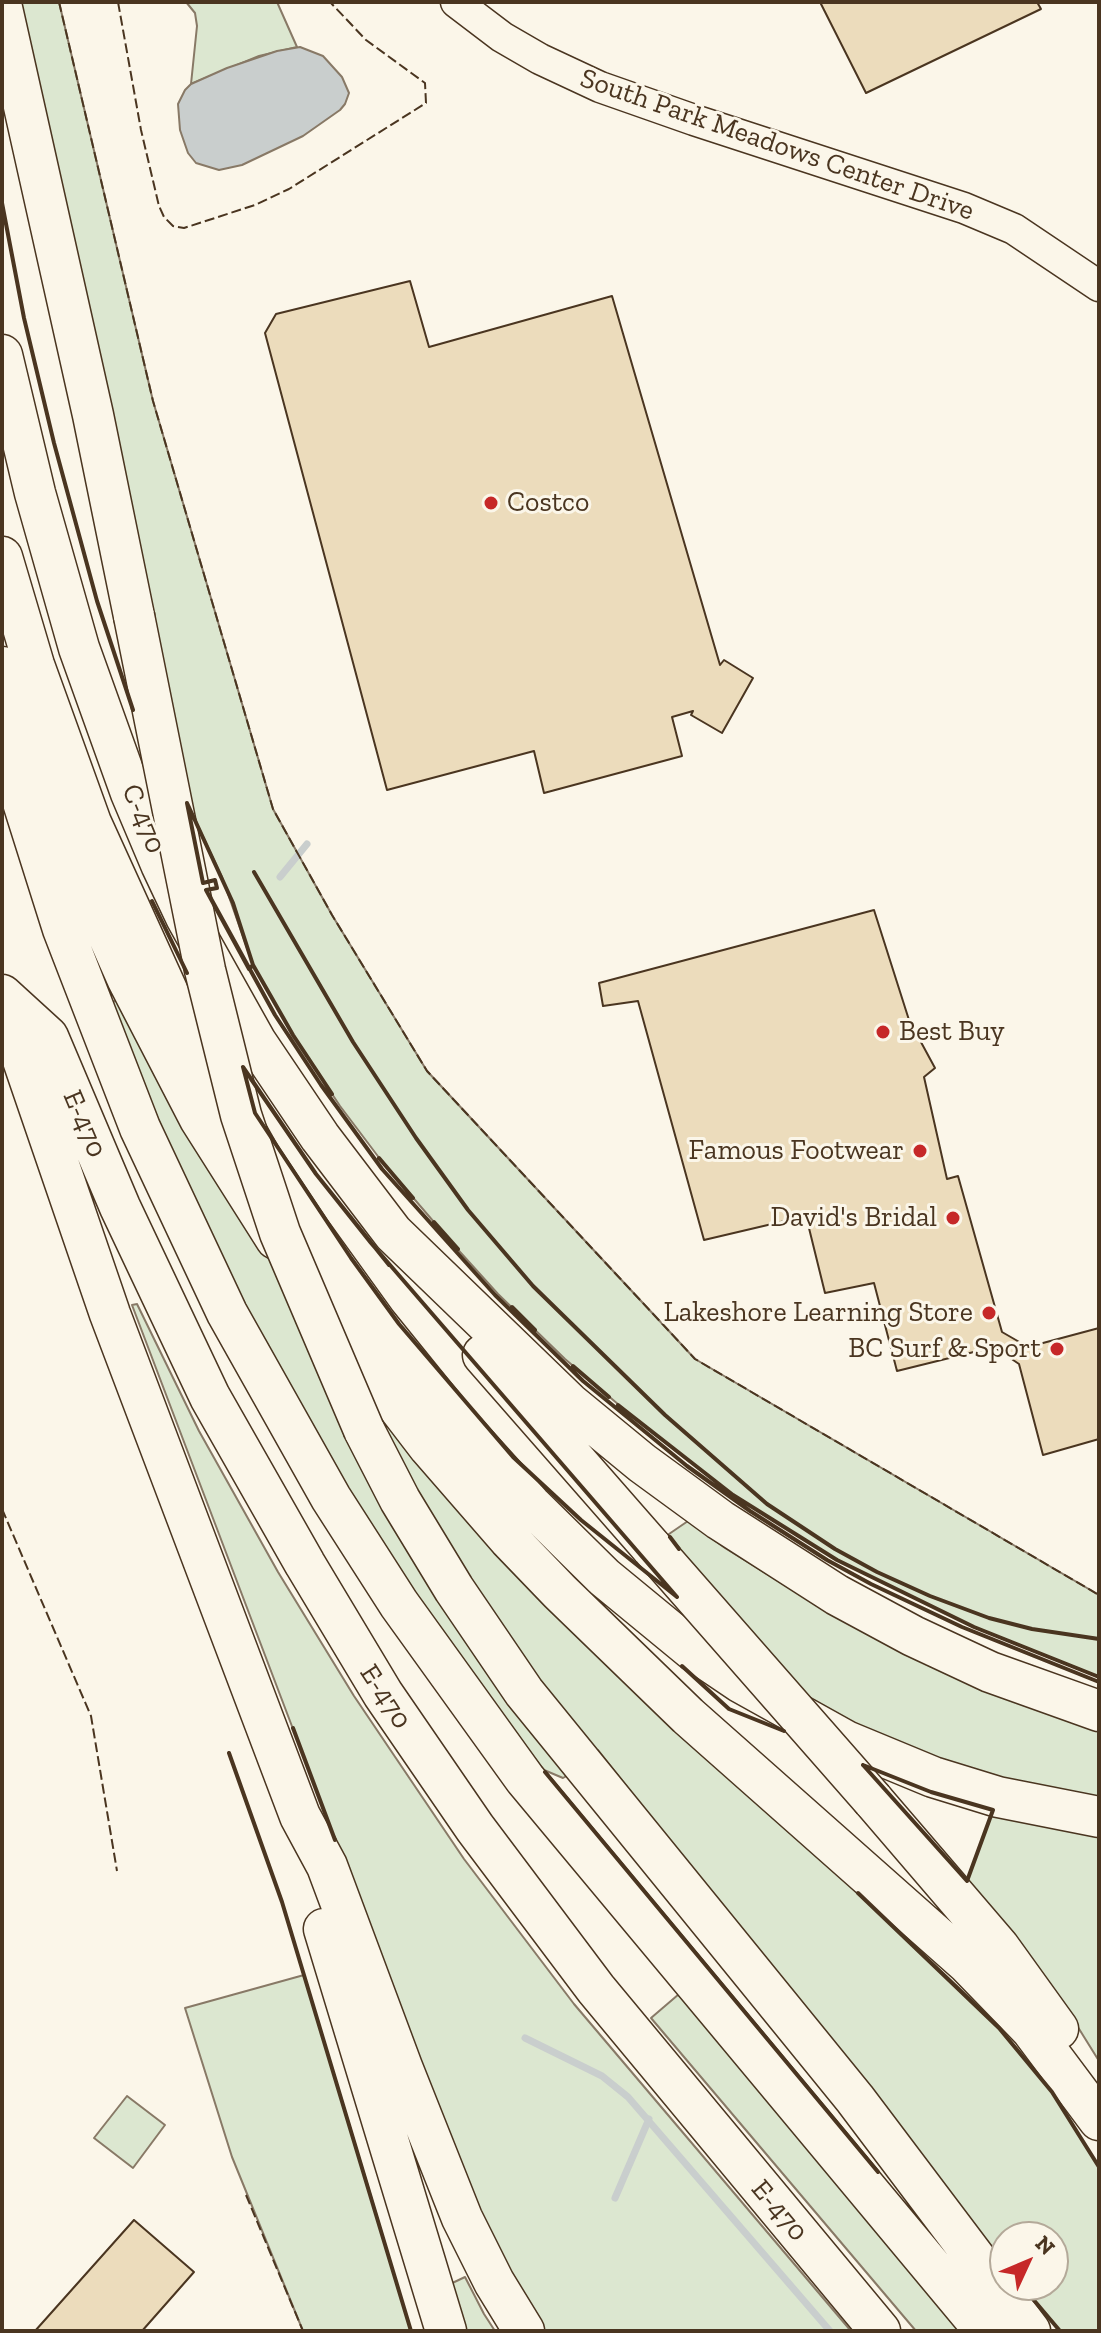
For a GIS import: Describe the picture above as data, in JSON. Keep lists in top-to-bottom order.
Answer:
{
  "streets": {
    "highway": ["C-470", "E-470"],
    "main road": ["South Park Meadows Center Drive"]
  },
  "places": [
    "Costco",
    "Best Buy",
    "Famous Footwear",
    "David's Bridal",
    "Lakeshore Learning Store",
    "BC Surf & Sport"
  ],
  "north": "top right"
}
